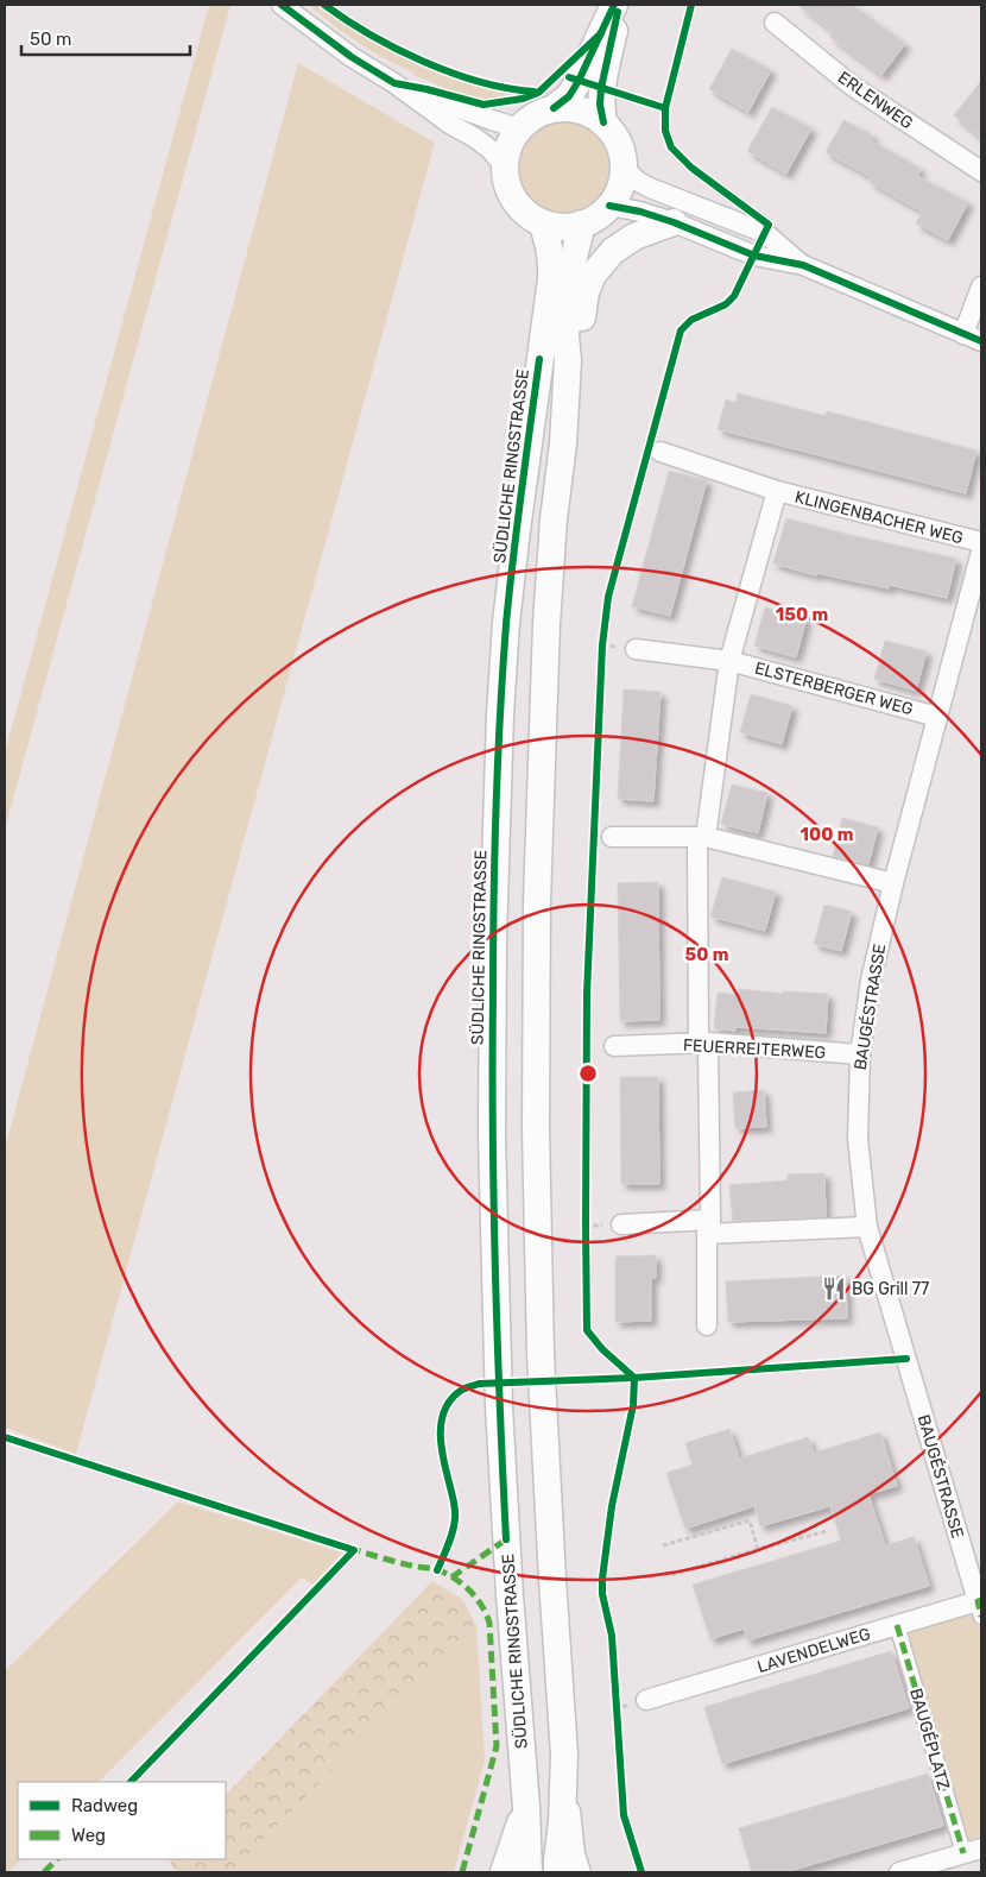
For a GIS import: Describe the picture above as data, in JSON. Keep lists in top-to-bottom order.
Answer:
{
  "streets": {
    "main road": ["SÜDLICHE RINGSTRASSE"],
    "street": [
      "ERLENWEG",
      "KLINGENBACHER WEG",
      "ELSTERBERGER WEG",
      "BAUGÉSTRASSE",
      "FEUERREITERWEG",
      "LAVENDELWEG",
      "BAUGÉPLATZ"
    ]
  },
  "crossings": [
    ["KLINGENBACHER WEG", "ELSTERBERGER WEG"],
    ["ELSTERBERGER WEG", "BAUGÉSTRASSE"],
    ["ELSTERBERGER WEG", "FEUERREITERWEG"],
    ["BAUGÉSTRASSE", "FEUERREITERWEG"],
    ["BAUGÉSTRASSE", "LAVENDELWEG"],
    ["LAVENDELWEG", "BAUGÉPLATZ"]
  ],
  "places": {
    "restaurant": ["BG Grill 77"]
  },
  "legend": ["Radweg", "Weg"],
  "scale_bar": "50 m",
  "rings": ["150 m", "100 m", "50 m"]
}
